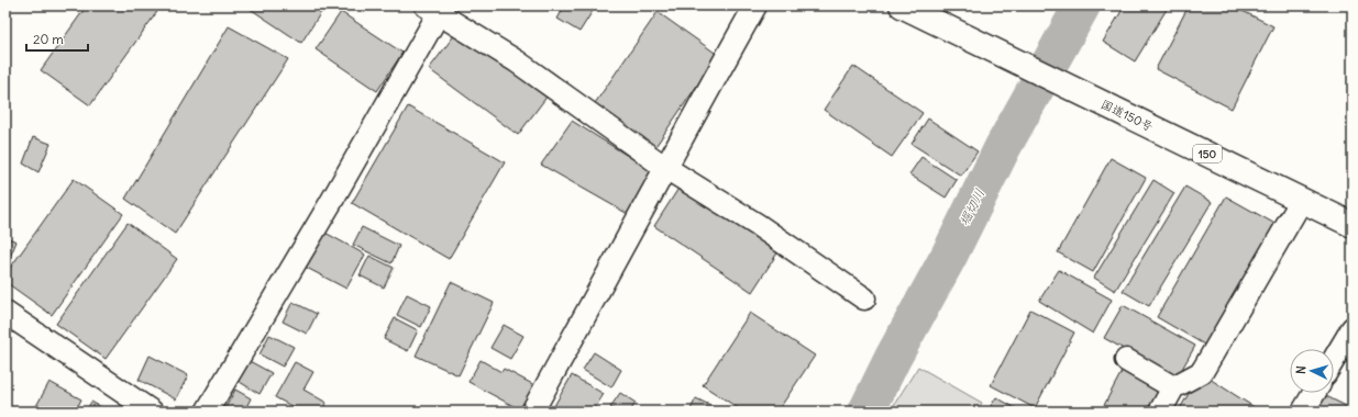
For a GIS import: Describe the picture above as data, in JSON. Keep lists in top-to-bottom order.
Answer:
{
  "streets": {
    "highway": ["国道150号", "150"]
  },
  "water": ["堀切川"],
  "scale_bar": "20 m",
  "north": "left"
}
